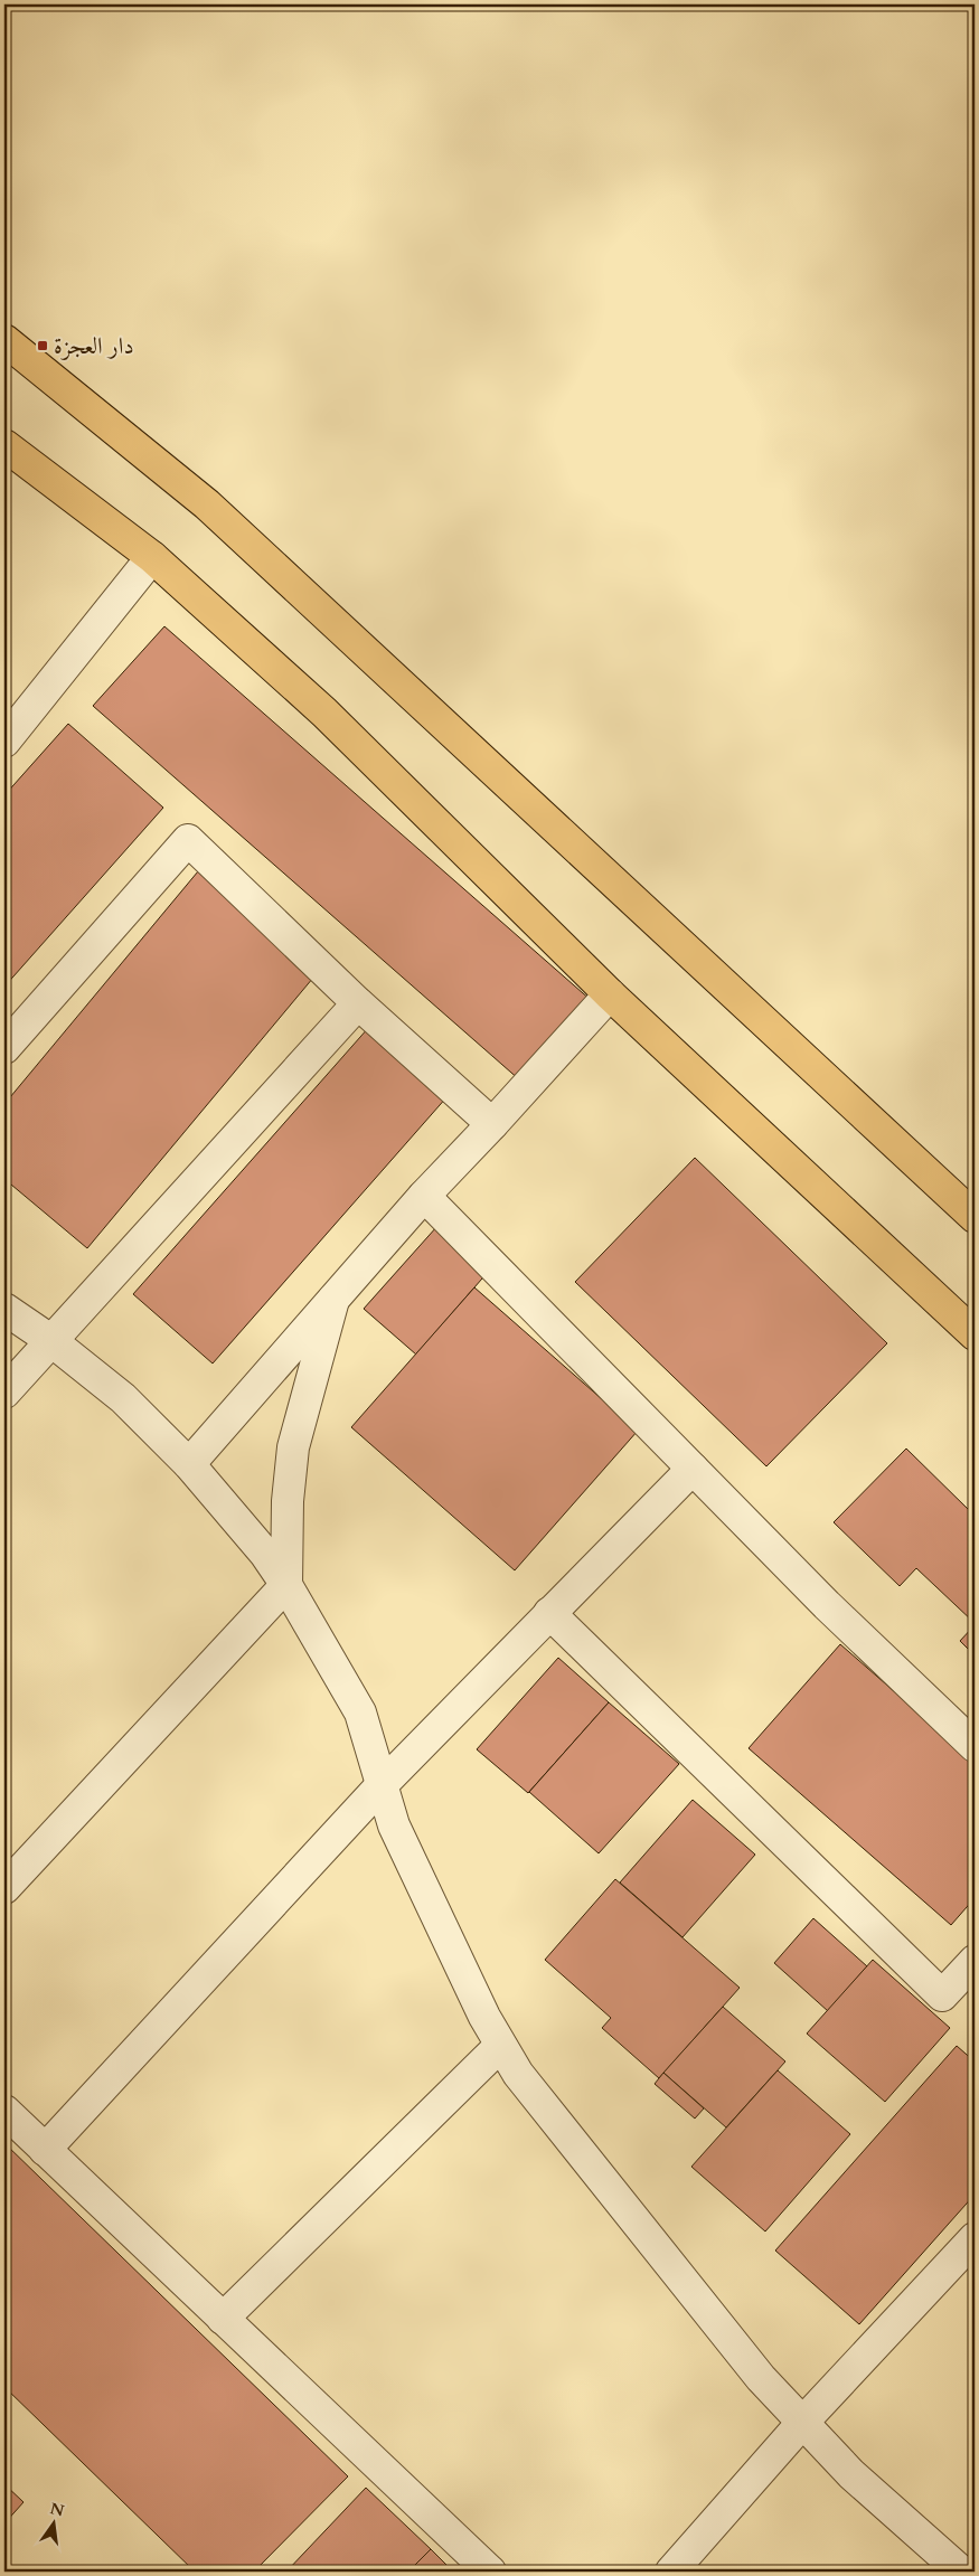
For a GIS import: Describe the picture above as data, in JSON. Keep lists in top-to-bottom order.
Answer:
{
  "places": {
    "transit": ["دار العجزة"]
  },
  "north": "top"
}
